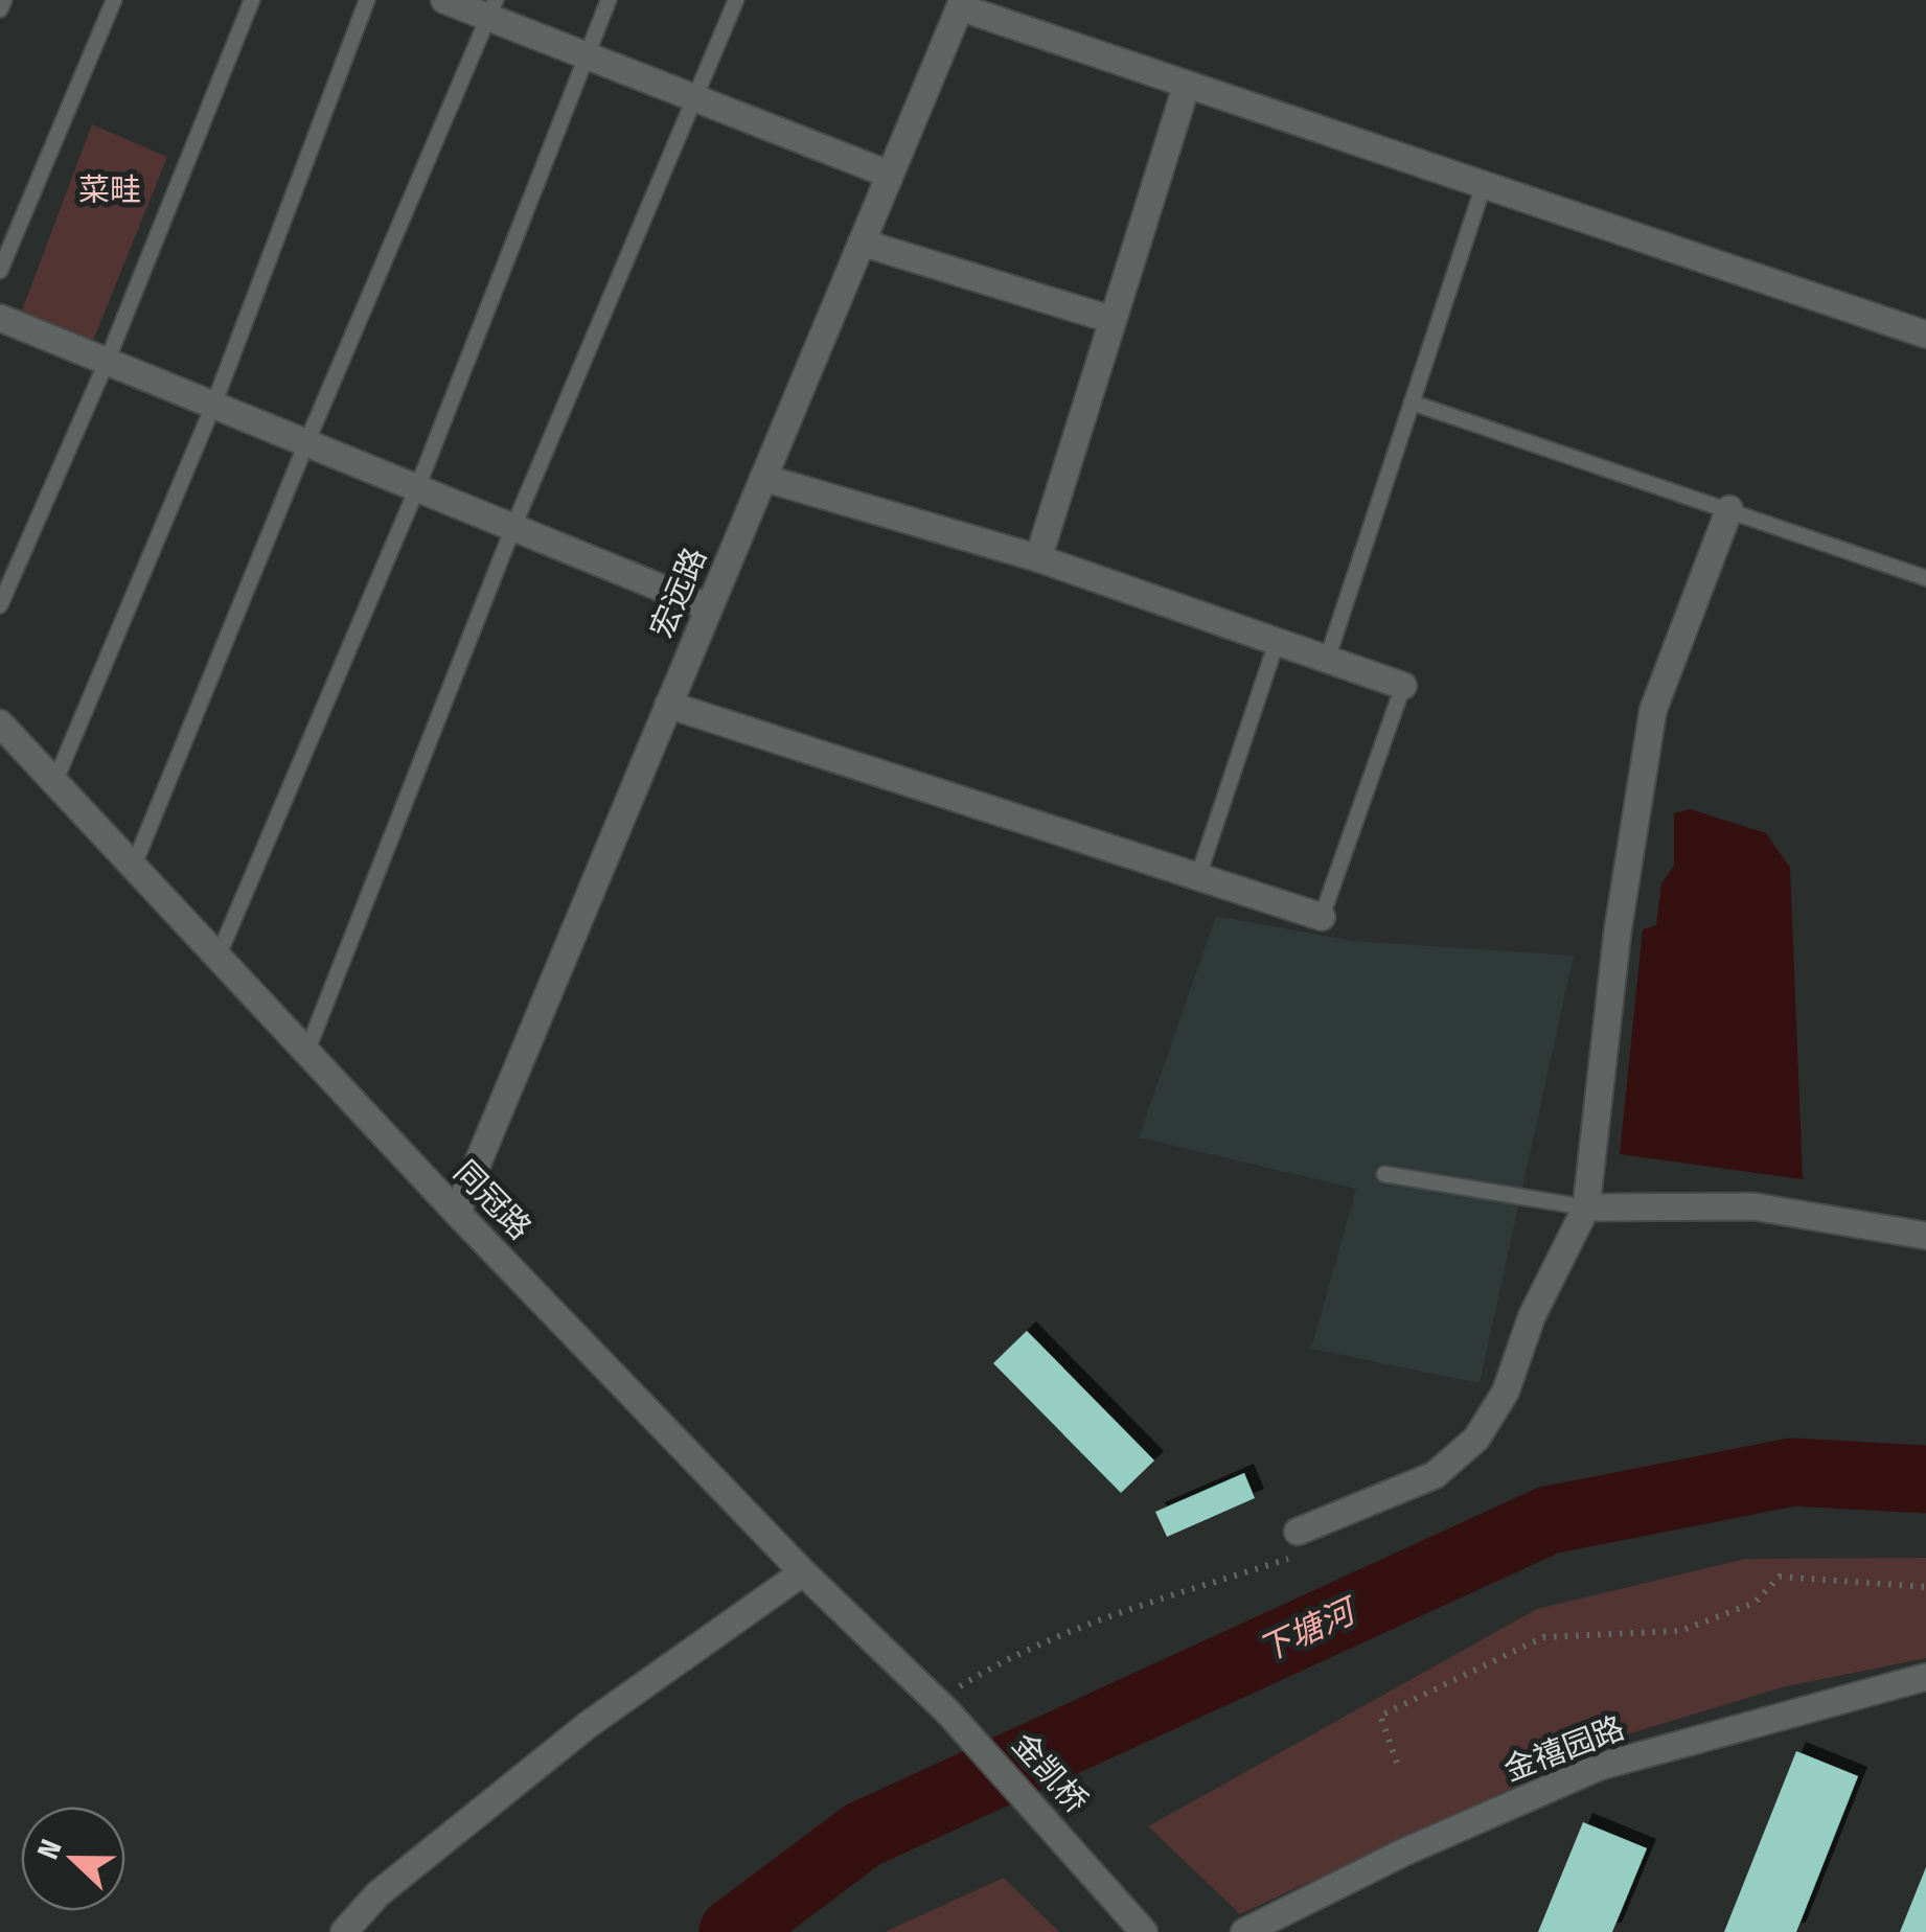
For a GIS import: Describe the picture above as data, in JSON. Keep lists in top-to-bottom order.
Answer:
{
  "streets": {
    "street": [
      "宏远路",
      "同冠路",
      "金禧园路",
      "金凯桥"
    ]
  },
  "crossings": [
    ["宏远路", "同冠路"],
    ["同冠路", "金凯桥"]
  ],
  "water": ["下塘河"],
  "parks": ["菜畦"],
  "north": "left"
}
